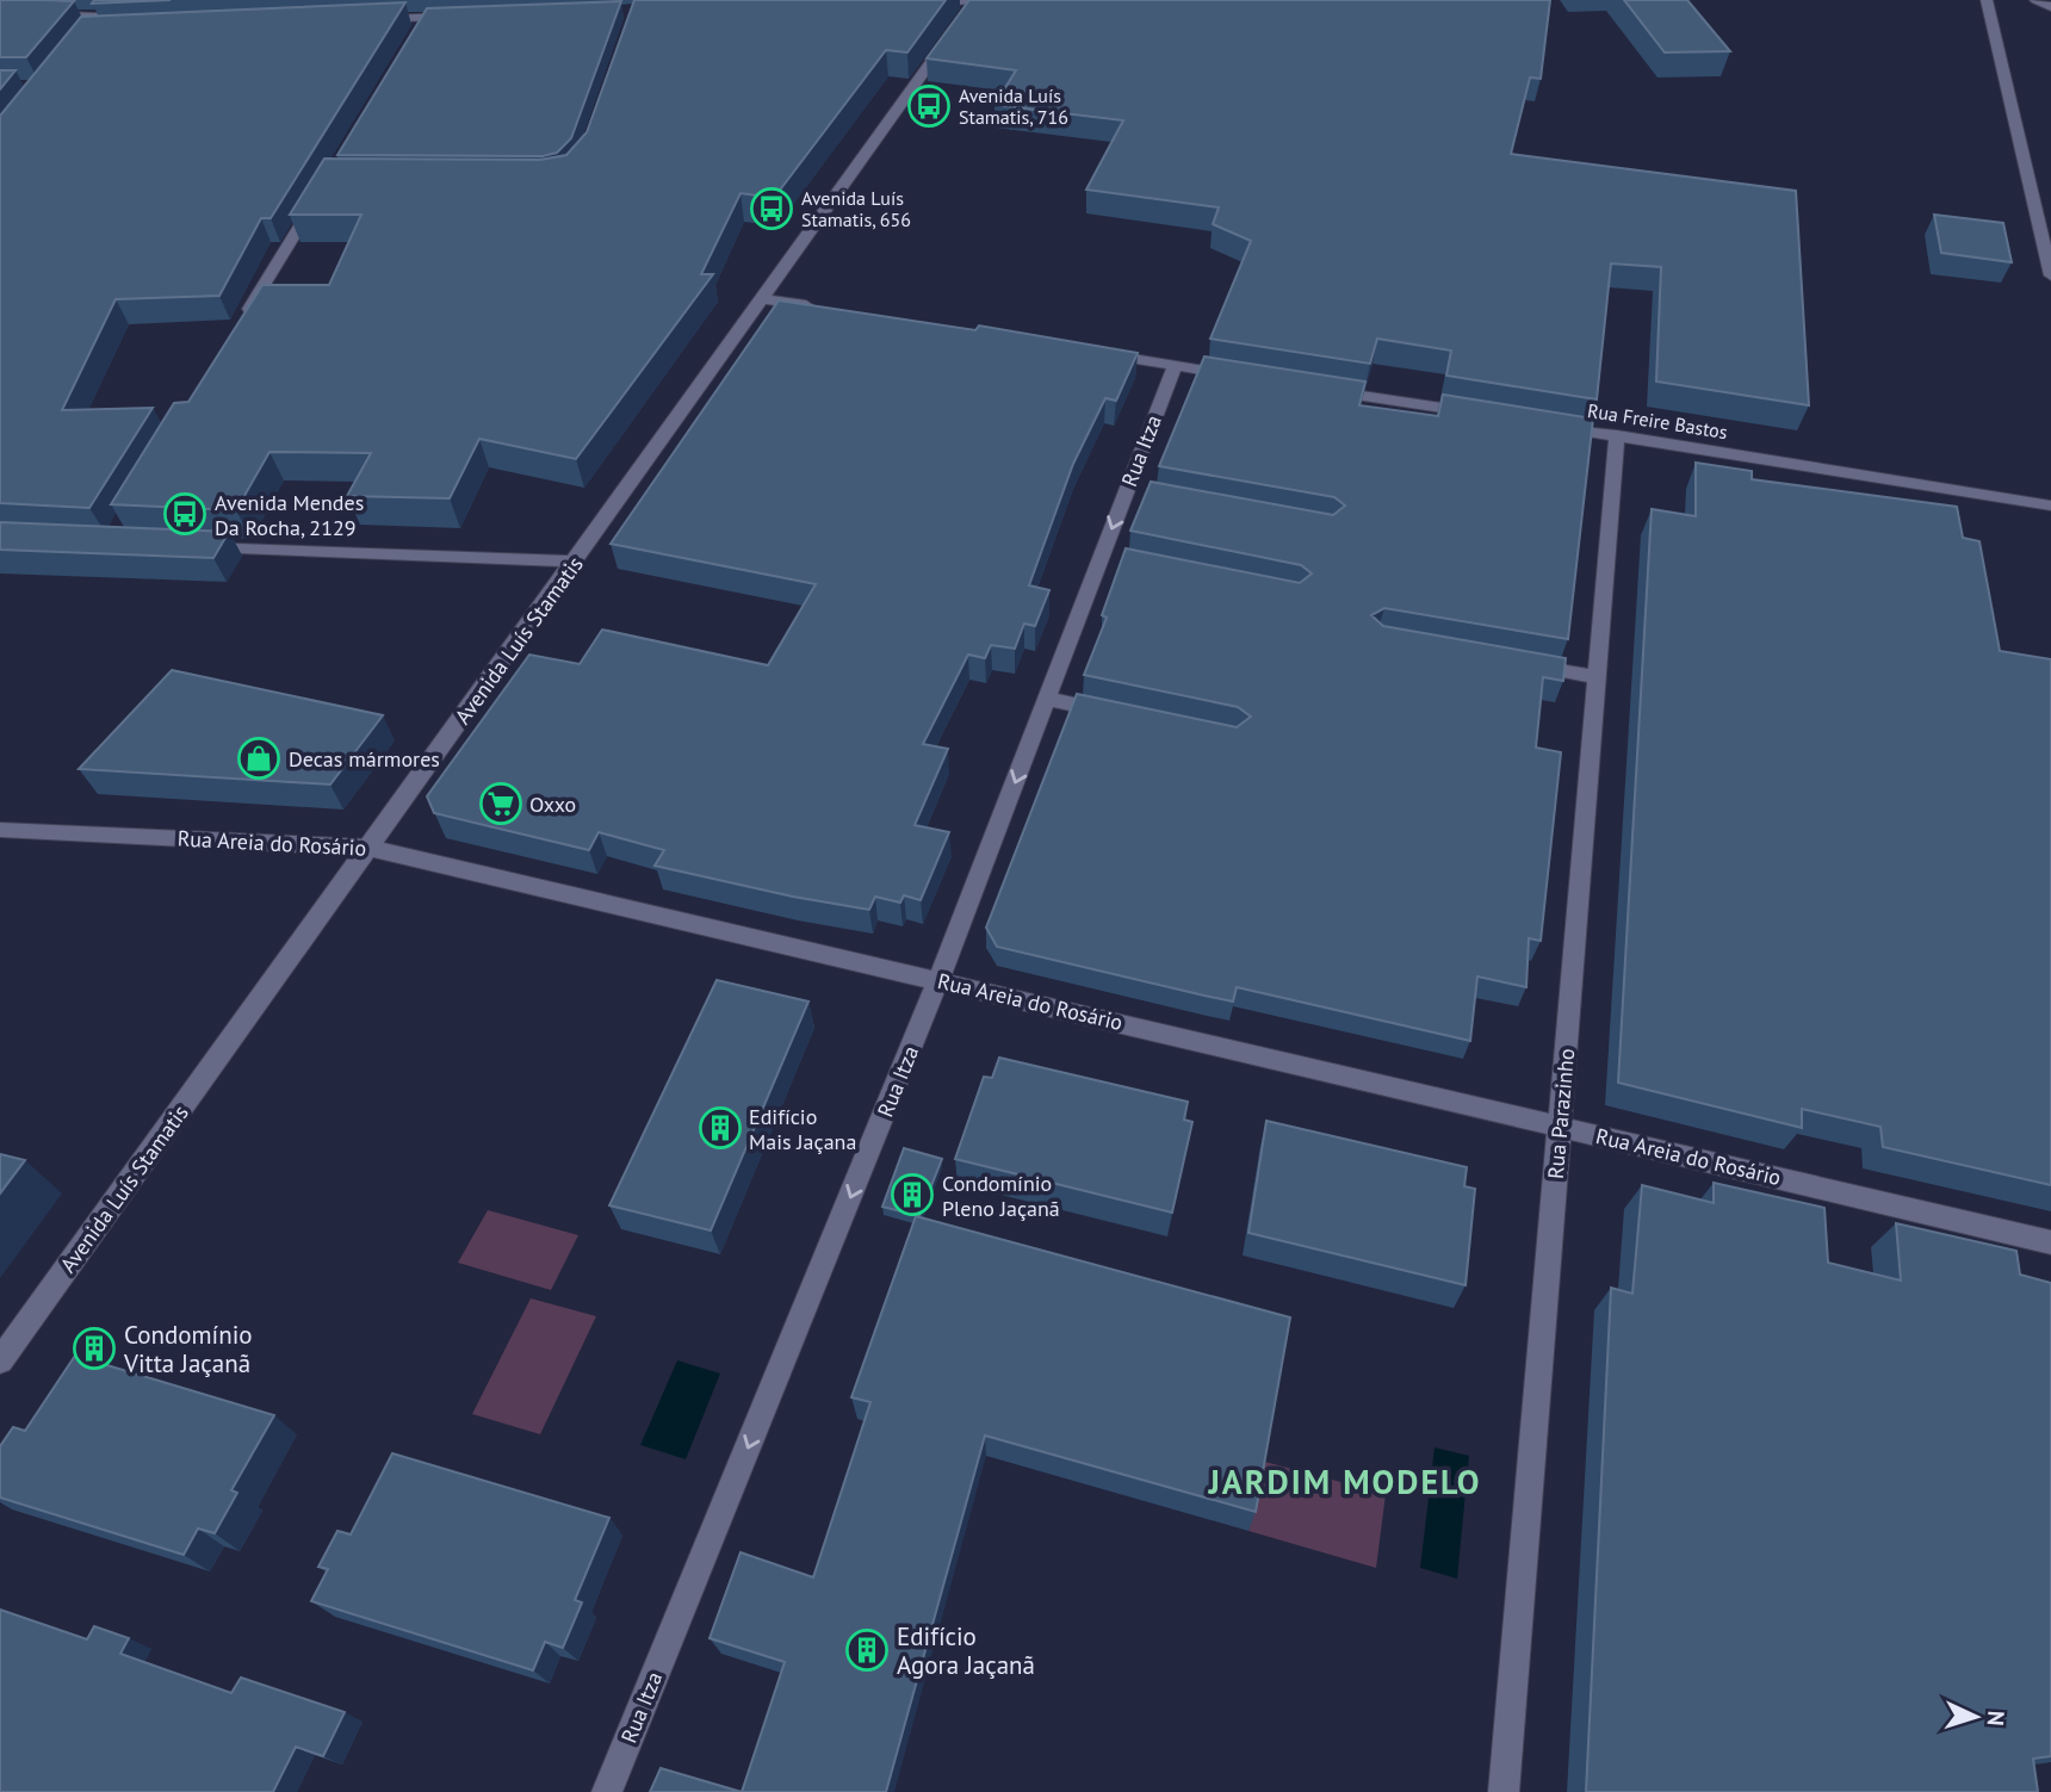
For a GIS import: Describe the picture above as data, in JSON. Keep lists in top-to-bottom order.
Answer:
{
  "streets": {
    "street": [
      "Rua Freire Bastos",
      "Rua Itza",
      "Avenida Luís Stamatis",
      "Rua Areia do Rosário",
      "Rua Parazinho"
    ]
  },
  "crossings": [
    ["Rua Freire Bastos", "Rua Parazinho"],
    ["Rua Itza", "Rua Areia do Rosário"],
    ["Avenida Luís Stamatis", "Rua Areia do Rosário"],
    ["Rua Areia do Rosário", "Rua Parazinho"]
  ],
  "one_way": ["Rua Itza"],
  "districts": ["JARDIM MODELO"],
  "places": {
    "bus stop": ["Avenida Luís Stamatis, 716", "Avenida Luís Stamatis, 656", "Avenida Mendes Da Rocha, 2129"],
    "shop": ["Decas mármores"],
    "supermarket": ["Oxxo"],
    "building": [
      "Edifício Mais Jaçana",
      "Condomínio Pleno Jaçanã",
      "Condomínio Vitta Jaçanã",
      "Edifício Agora Jaçanã"
    ]
  },
  "north": "right"
}
